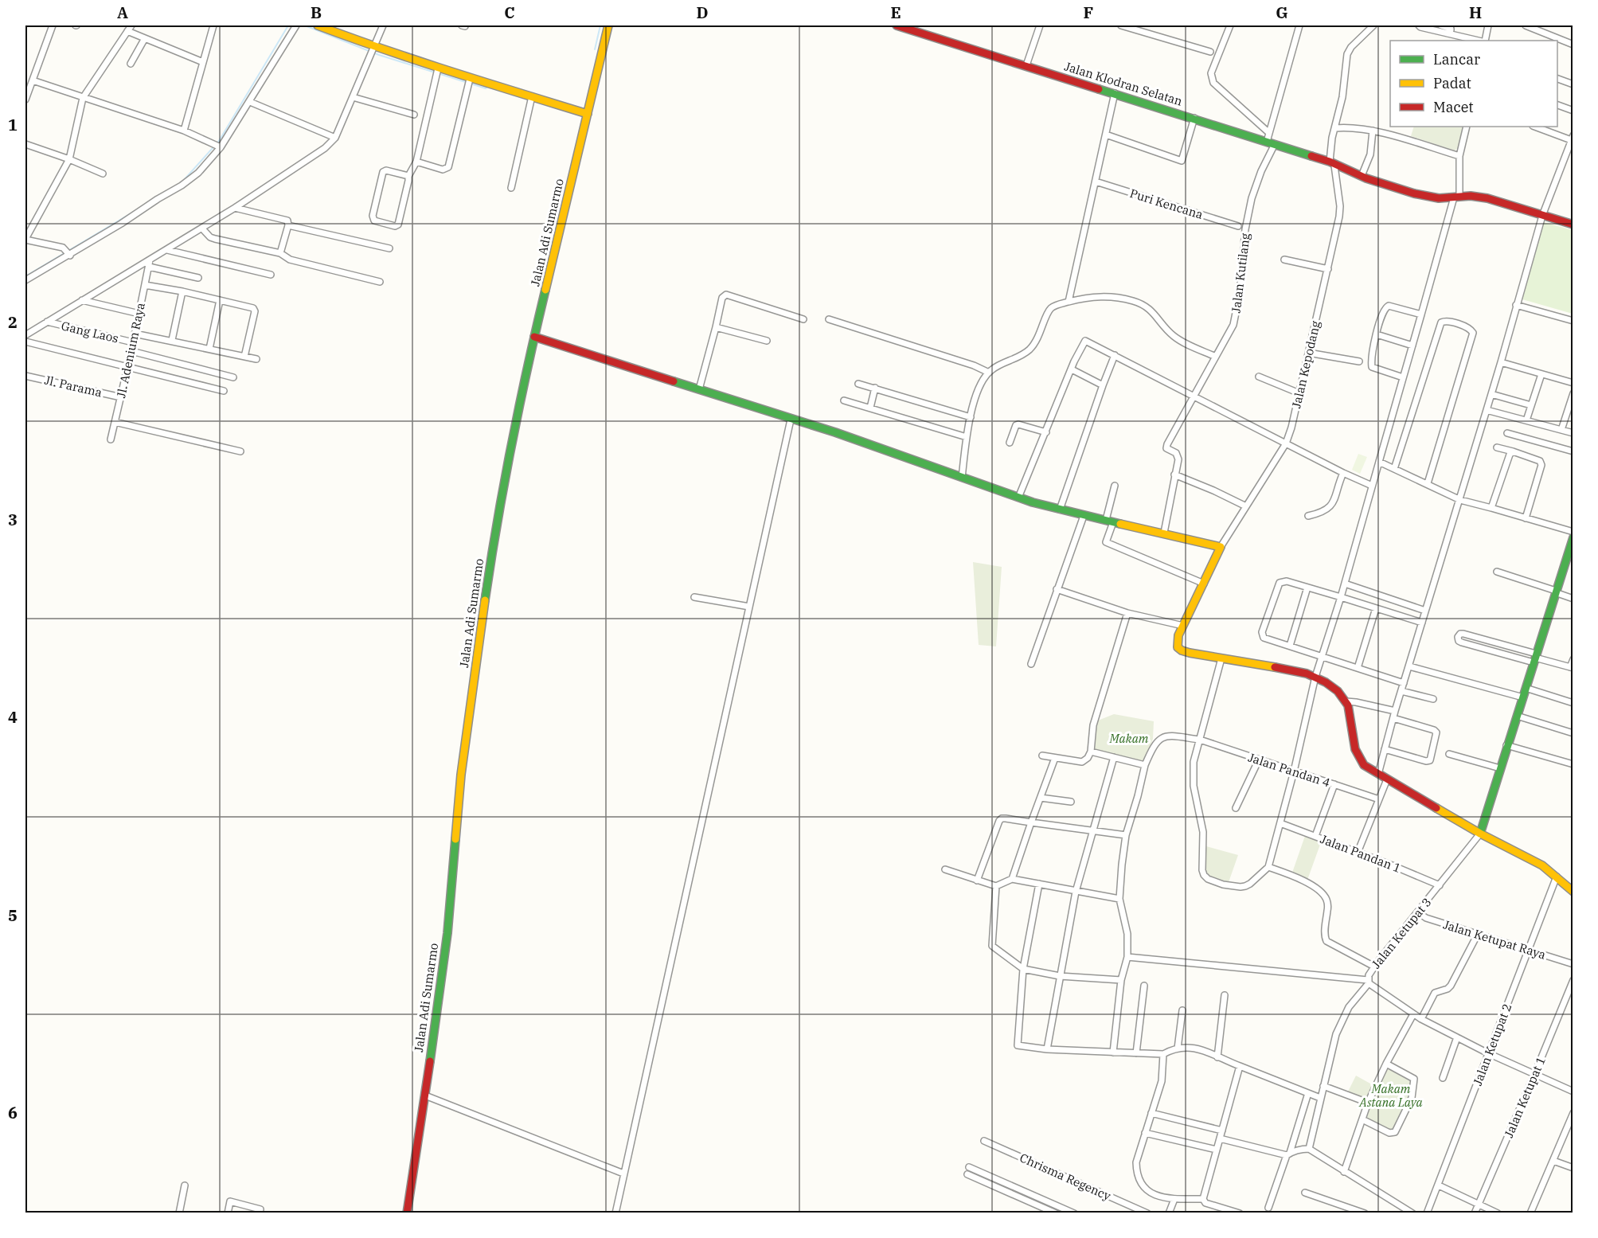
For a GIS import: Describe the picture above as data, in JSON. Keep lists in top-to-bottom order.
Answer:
{
  "streets": {
    "main road": ["Jalan Klodran Selatan", "Jalan Adi Sumarmo"],
    "street": [
      "Puri Kencana",
      "Jalan Kutilang",
      "Gang Laos",
      "Jl. Adenium Raya",
      "Jalan Kepodang",
      "Jl. Parama",
      "Jalan Pandan 4",
      "Jalan Pandan 1",
      "Jalan Ketupat 3",
      "Jalan Ketupat Raya",
      "Jalan Ketupat 2",
      "Jalan Ketupat 1",
      "Chrisma Regency"
    ]
  },
  "crossings": [
    ["Jalan Klodran Selatan", "Jalan Kutilang"],
    ["Jalan Klodran Selatan", "Jalan Kepodang"],
    ["Gang Laos", "Jl. Adenium Raya"],
    ["Jl. Adenium Raya", "Jl. Parama"],
    ["Jalan Pandan 1", "Jalan Ketupat 3"],
    ["Jalan Ketupat 3", "Jalan Ketupat Raya"],
    ["Jalan Ketupat Raya", "Jalan Ketupat 2"]
  ],
  "parks": ["Makam", "Makam Astana Laya"],
  "legend": ["Lancar", "Padat", "Macet"],
  "grid": {
    "columns": [
      "A",
      "B",
      "C",
      "D",
      "E",
      "F",
      "G",
      "H"
    ],
    "rows": [
      "1",
      "2",
      "3",
      "4",
      "5",
      "6"
    ]
  }
}
